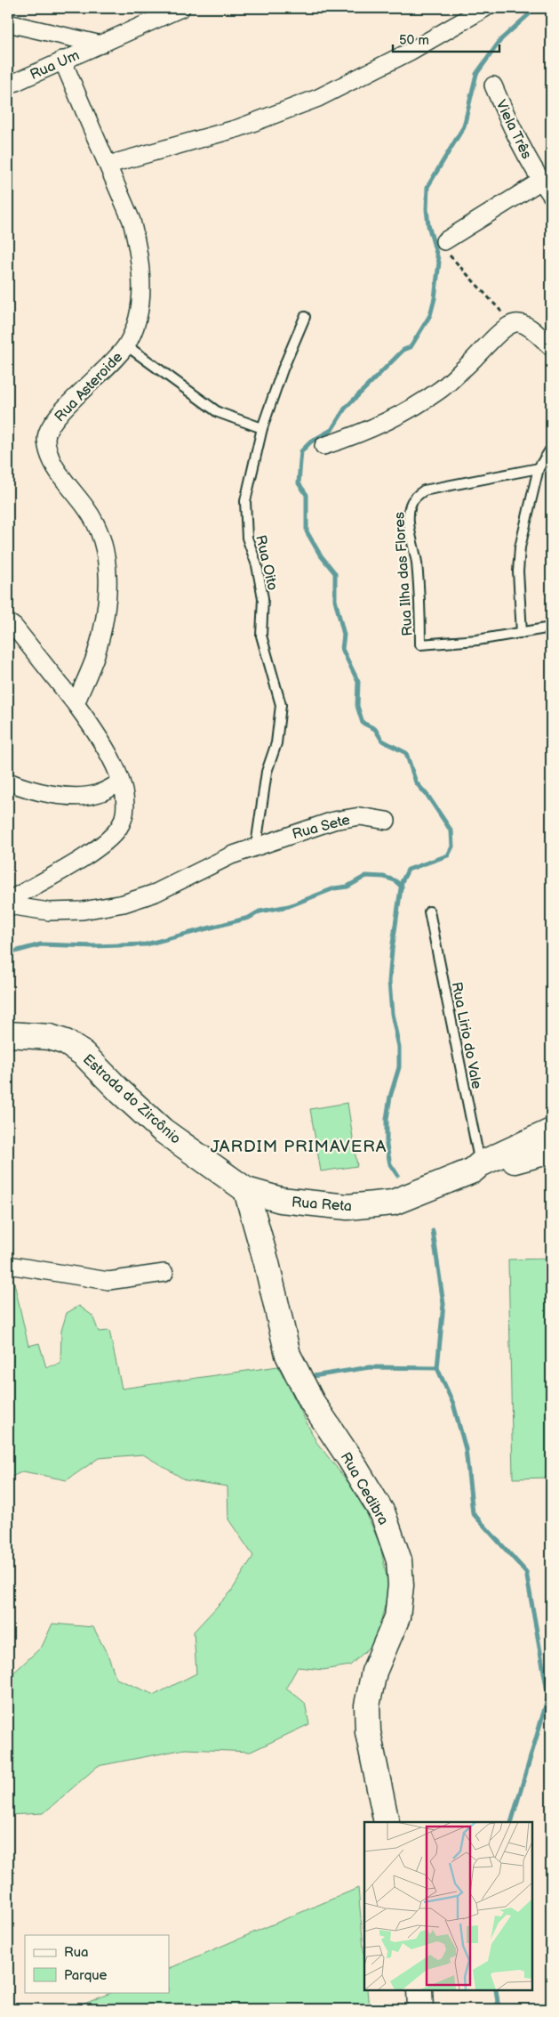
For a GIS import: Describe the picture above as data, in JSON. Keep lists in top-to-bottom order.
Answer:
{
  "streets": {
    "street": [
      "Rua Um",
      "Viela Três",
      "Rua Asteroide",
      "Rua Sete",
      "Estrada do Zircônio",
      "Rua Reta",
      "Rua Cedibra"
    ],
    "lane": ["Rua Oito", "Rua Ilha das Flores", "Rua Lirio do Vale"]
  },
  "crossings": [
    ["Rua Um", "Rua Asteroide"],
    ["Rua Oito", "Rua Sete"],
    ["Rua Lirio do Vale", "Rua Reta"],
    ["Estrada do Zircônio", "Rua Reta"],
    ["Estrada do Zircônio", "Rua Cedibra"],
    ["Rua Reta", "Rua Cedibra"]
  ],
  "districts": ["JARDIM PRIMAVERA"],
  "legend": ["Rua", "Parque"],
  "scale_bar": "50 m"
}
